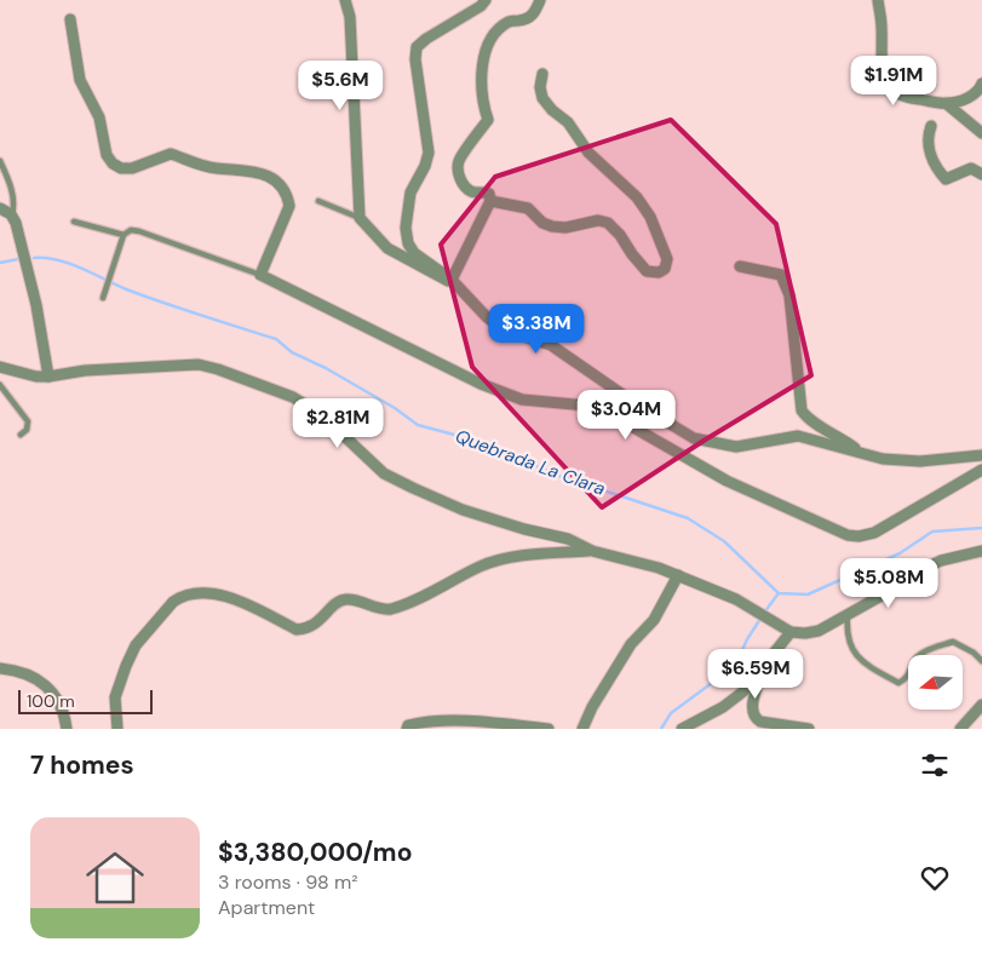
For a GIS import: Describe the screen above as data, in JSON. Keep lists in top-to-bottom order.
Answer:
{
  "water": ["Quebrada La Clara"],
  "scale_bar": "100 m",
  "north": "left",
  "page": {
    "price": [
      "$1.91M",
      "$5.6M",
      "$3.38M",
      "$3.04M",
      "$2.81M",
      "$5.08M",
      "$6.59M"
    ],
    "scale": "100 m",
    "heading": "7 homes",
    "list": [
      {
        "name": "$3,380,000/mo",
        "note": "3 rooms · 98 m² · Apartment"
      }
    ]
  }
}
